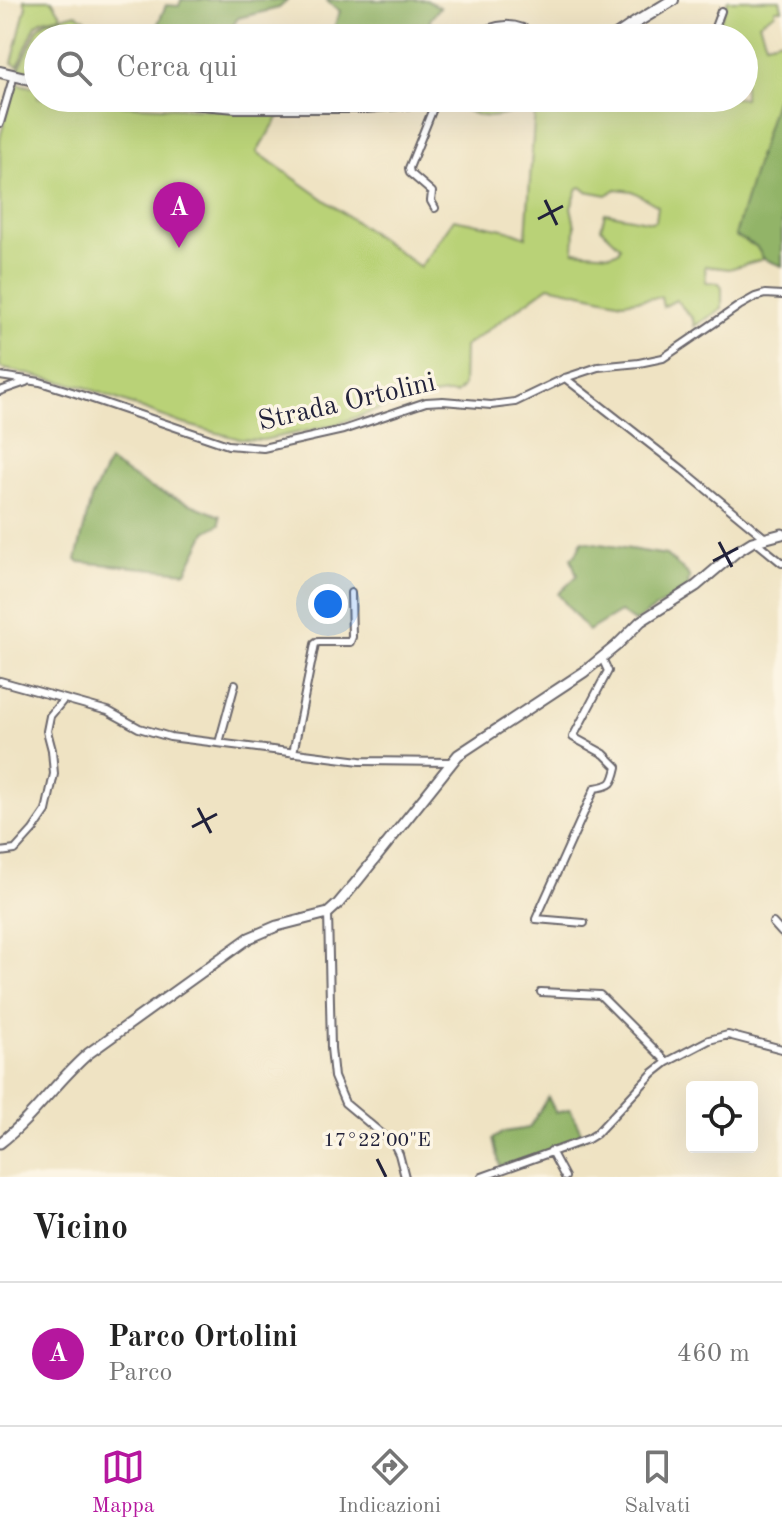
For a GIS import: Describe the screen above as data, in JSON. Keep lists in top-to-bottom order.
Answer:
{
  "streets": {
    "street": ["Strada Ortolini"]
  },
  "page": {
    "search": "Cerca qui",
    "pins": "A",
    "heading": "Vicino",
    "list": [
      {
        "mark": "A",
        "name": "Parco Ortolini",
        "note": "Parco",
        "value": "460 m"
      }
    ],
    "nav": ["Mappa", "Indicazioni", "Salvati"]
  },
  "coordinates": ["17°22'00\"E"]
}
